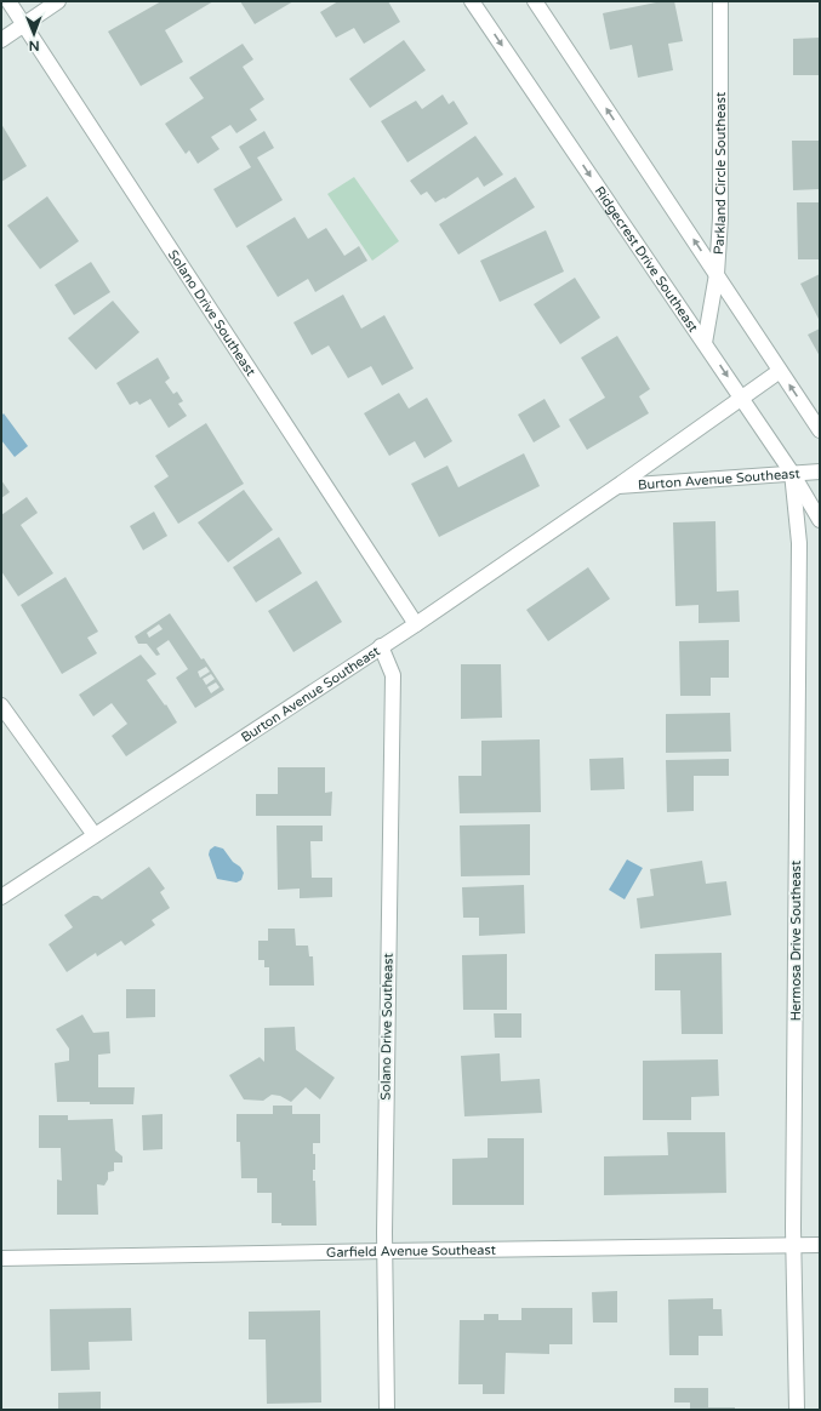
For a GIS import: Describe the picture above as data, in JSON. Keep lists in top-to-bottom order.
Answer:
{
  "streets": {
    "street": [
      "Parkland Circle Southeast",
      "Ridgecrest Drive Southeast",
      "Solano Drive Southeast",
      "Burton Avenue Southeast",
      "Hermosa Drive Southeast",
      "Garfield Avenue Southeast"
    ]
  },
  "crossings": [
    ["Parkland Circle Southeast", "Ridgecrest Drive Southeast"],
    ["Ridgecrest Drive Southeast", "Burton Avenue Southeast"],
    ["Ridgecrest Drive Southeast", "Hermosa Drive Southeast"],
    ["Solano Drive Southeast", "Burton Avenue Southeast"],
    ["Solano Drive Southeast", "Garfield Avenue Southeast"],
    ["Burton Avenue Southeast", "Hermosa Drive Southeast"],
    ["Hermosa Drive Southeast", "Garfield Avenue Southeast"]
  ],
  "north": "bottom"
}
